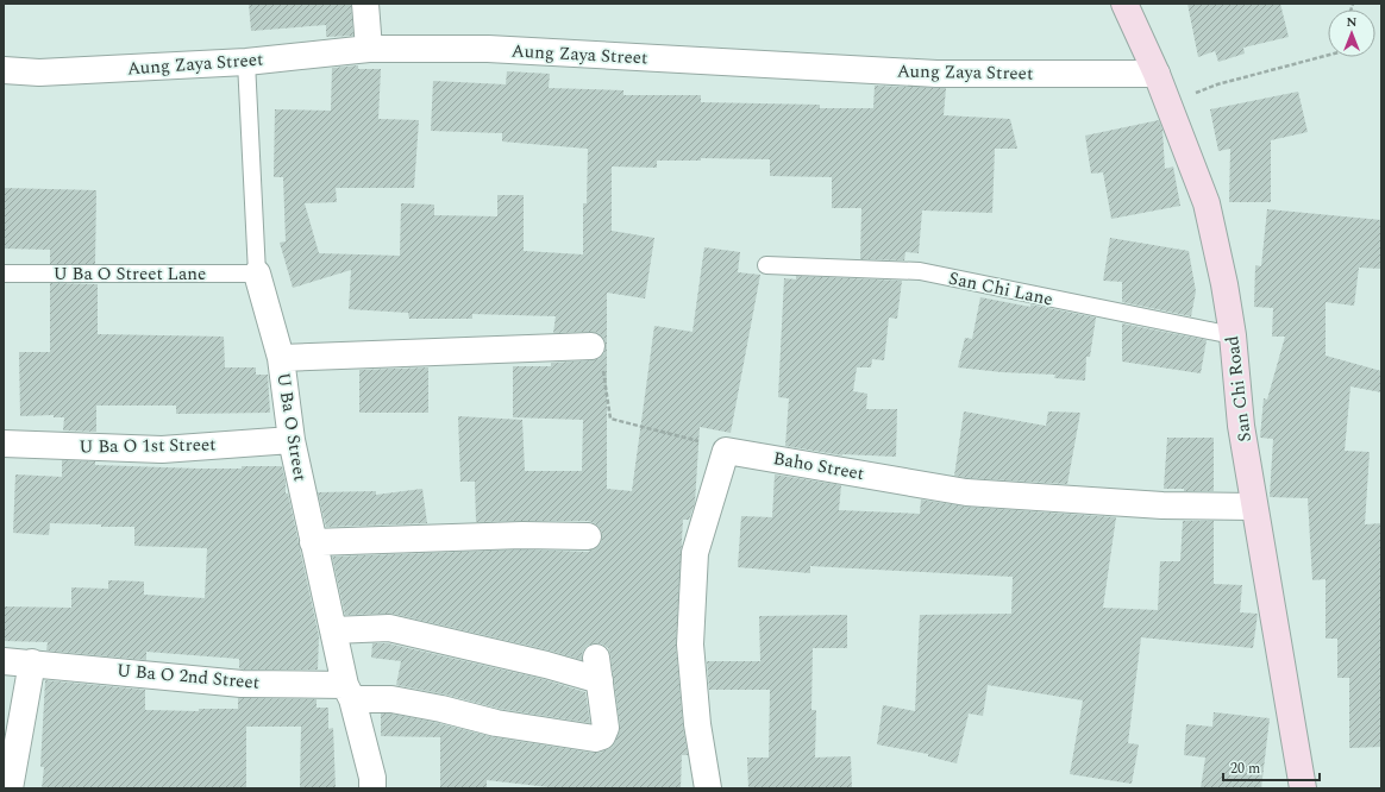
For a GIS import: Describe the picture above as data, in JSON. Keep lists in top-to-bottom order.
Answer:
{
  "streets": {
    "street": [
      "Aung Zaya Street",
      "San Chi Road",
      "U Ba O Street",
      "U Ba O 1st Street",
      "Baho Street",
      "U Ba O 2nd Street"
    ],
    "lane": ["U Ba O Street Lane", "San Chi Lane"]
  },
  "crossings": [
    ["Aung Zaya Street", "San Chi Road"],
    ["Aung Zaya Street", "U Ba O Street"],
    ["U Ba O Street Lane", "U Ba O Street"],
    ["San Chi Lane", "San Chi Road"],
    ["San Chi Road", "Baho Street"],
    ["U Ba O Street", "U Ba O 1st Street"],
    ["U Ba O Street", "U Ba O 2nd Street"]
  ],
  "scale_bar": "20 m",
  "north": "top"
}
